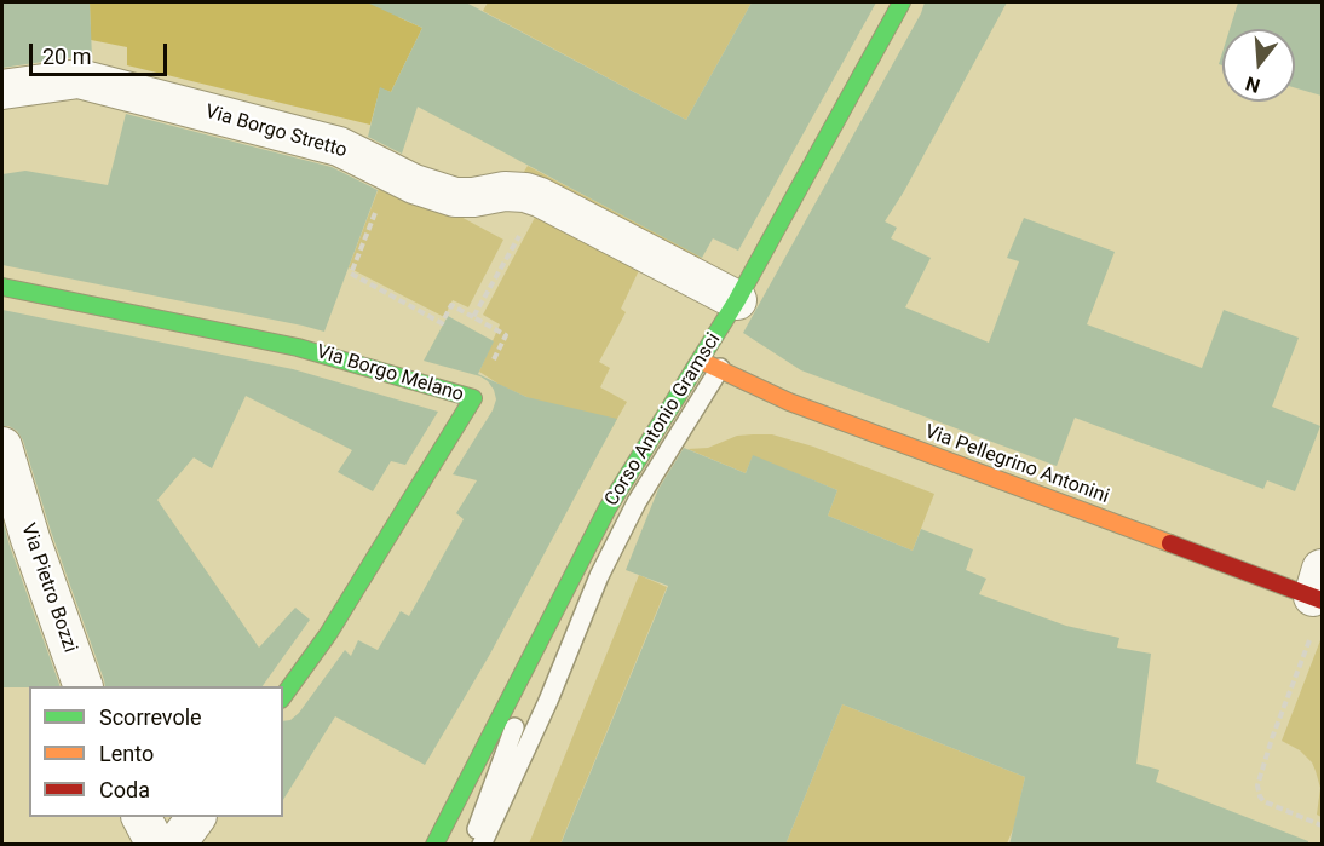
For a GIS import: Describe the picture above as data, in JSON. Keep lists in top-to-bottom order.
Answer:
{
  "streets": {
    "street": [
      "Via Borgo Stretto",
      "Via Borgo Melano",
      "Corso Antonio Gramsci",
      "Via Pellegrino Antonini",
      "Via Pietro Bozzi"
    ]
  },
  "crossings": [
    ["Via Borgo Stretto", "Corso Antonio Gramsci"],
    ["Corso Antonio Gramsci", "Via Pellegrino Antonini"]
  ],
  "legend": ["Scorrevole", "Lento", "Coda"],
  "scale_bar": "20 m",
  "north": "bottom"
}
